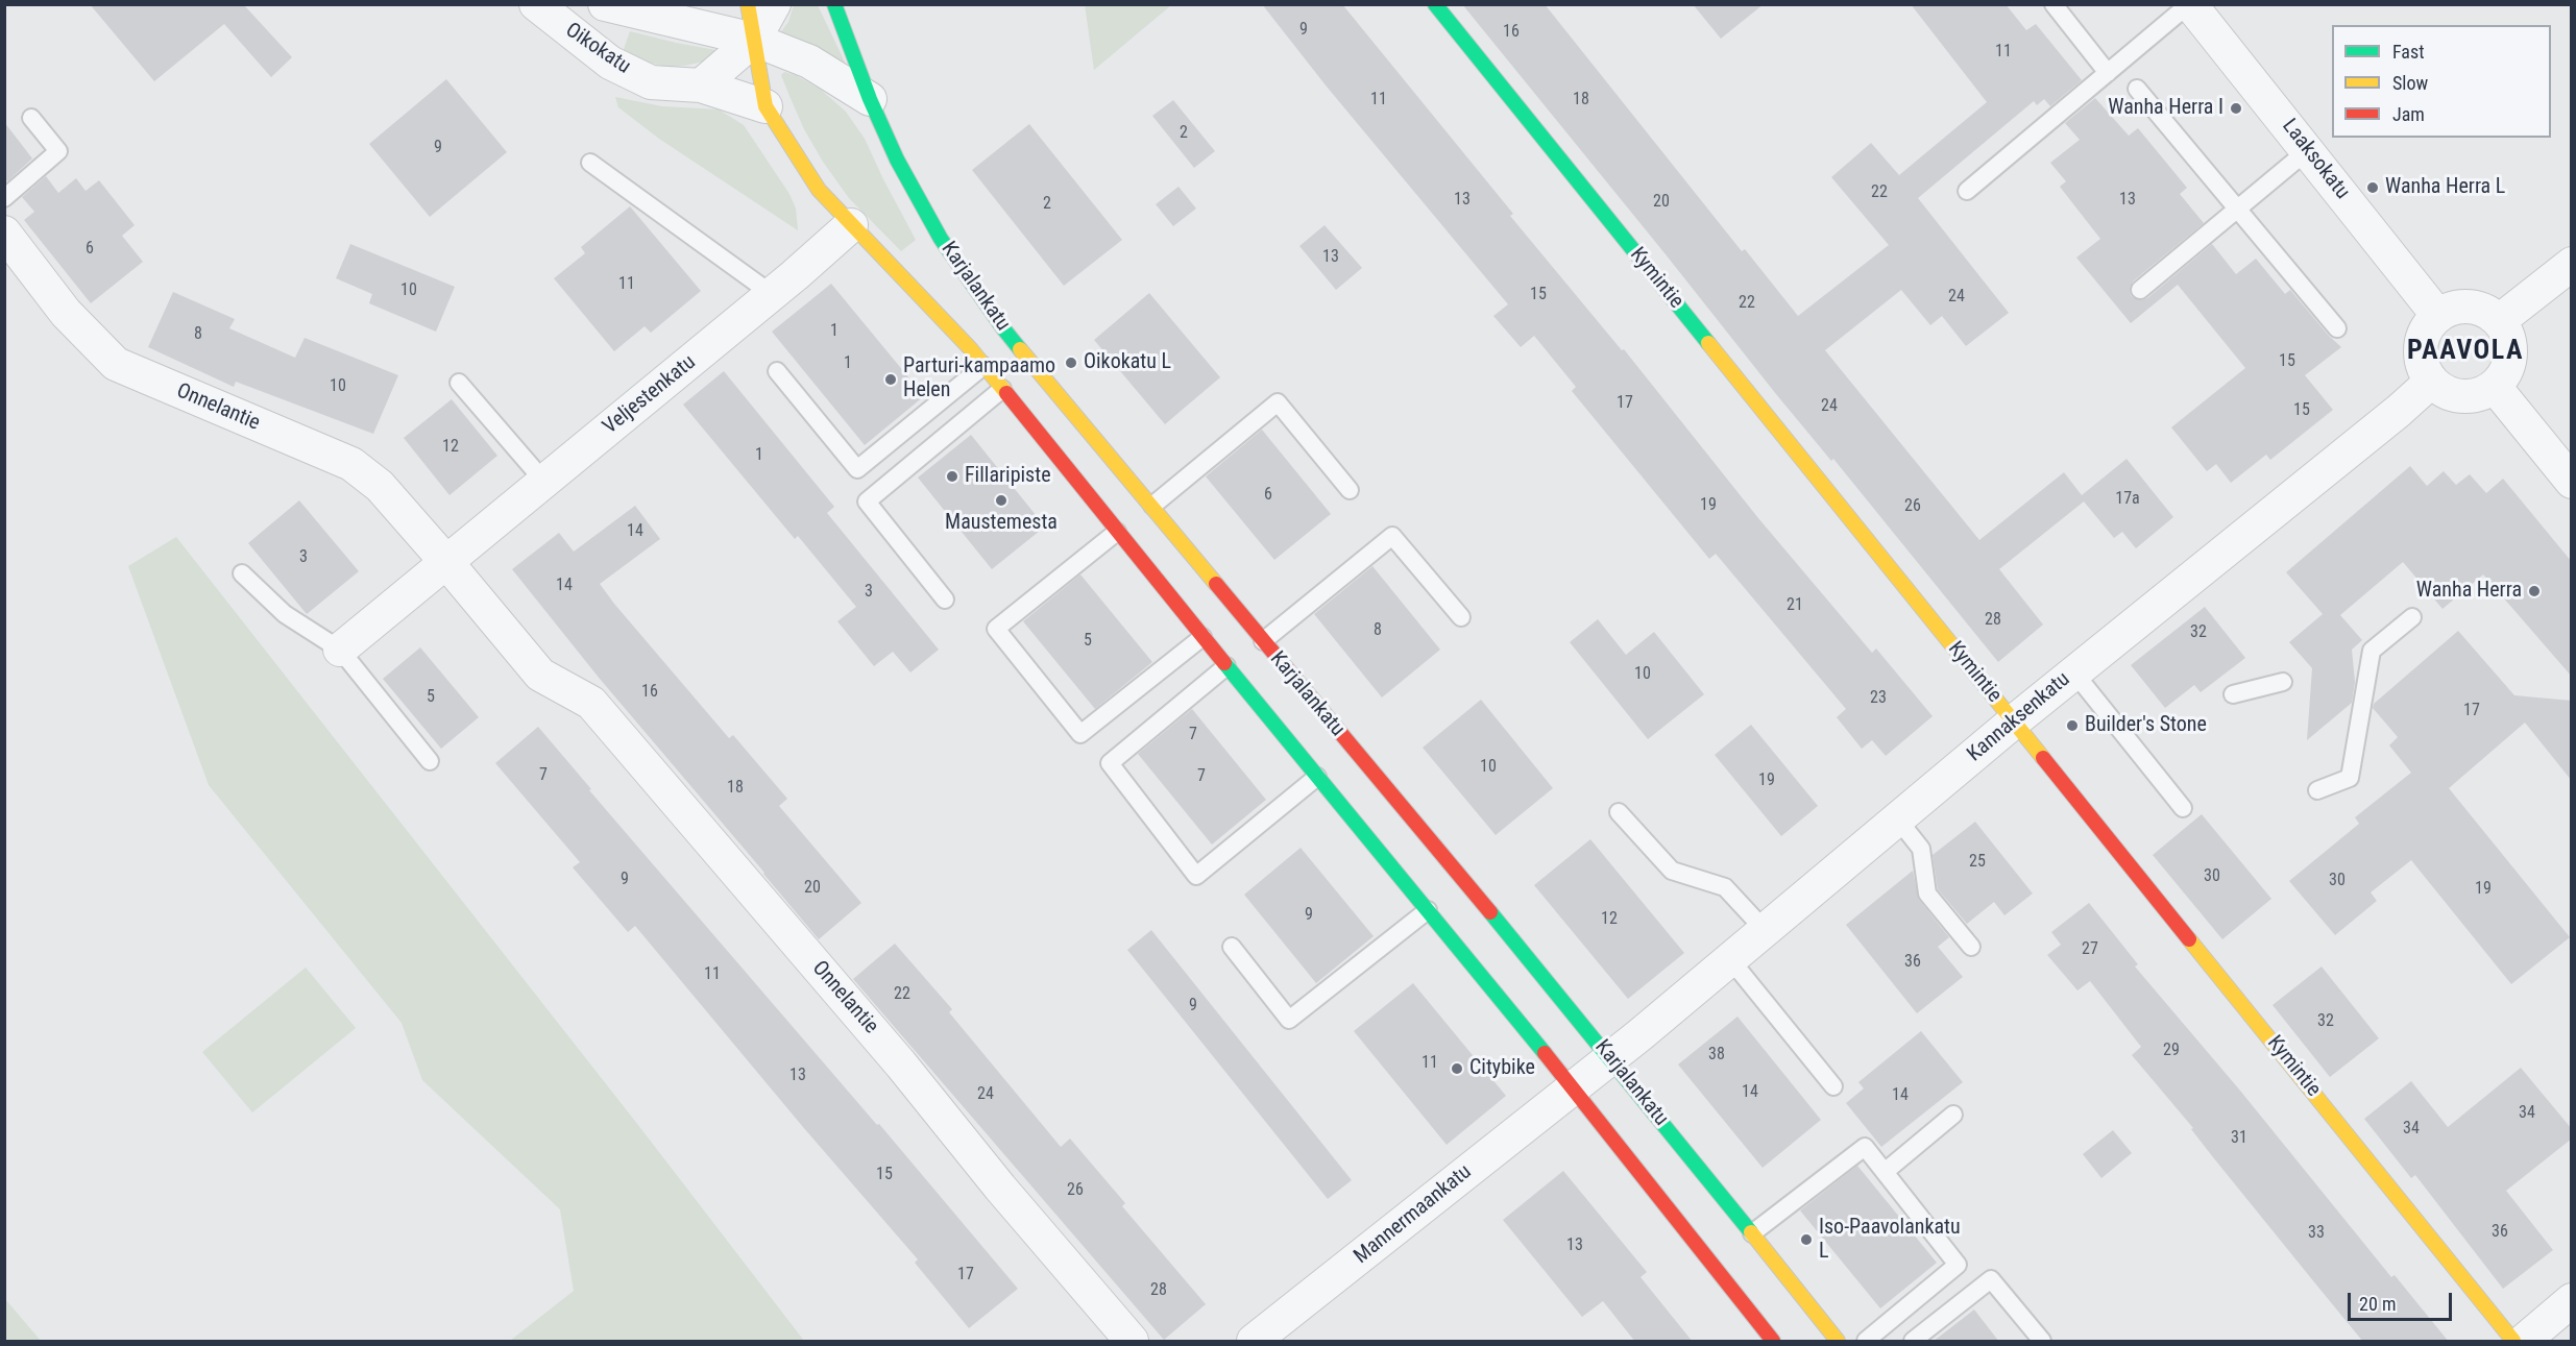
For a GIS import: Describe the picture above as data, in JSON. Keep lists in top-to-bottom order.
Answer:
{
  "streets": {
    "main road": ["Kymintie", "Karjalankatu"],
    "street": [
      "Oikokatu",
      "Laaksokatu",
      "Veljestenkatu",
      "Onnelantie",
      "Kannaksenkatu",
      "Mannermaankatu"
    ]
  },
  "crossings": [
    ["Oikokatu", "Karjalankatu"],
    ["Laaksokatu", "Kannaksenkatu"],
    ["Kymintie", "Kannaksenkatu"],
    ["Karjalankatu", "Veljestenkatu"],
    ["Karjalankatu", "Kannaksenkatu"],
    ["Karjalankatu", "Mannermaankatu"],
    ["Veljestenkatu", "Onnelantie"],
    ["Kannaksenkatu", "Mannermaankatu"]
  ],
  "districts": ["PAAVOLA"],
  "places": [
    "Wanha Herra I",
    "Wanha Herra L",
    "Oikokatu L",
    "Parturi-kampaamo Helen",
    "Fillaripiste",
    "Maustemesta",
    "Wanha Herra",
    "Builder's Stone",
    "Citybike",
    "Iso-Paavolankatu L"
  ],
  "house_numbers": [
    "9",
    "16",
    "11",
    "11",
    "18",
    "2",
    "9",
    "22",
    "13",
    "13",
    "20",
    "2",
    "6",
    "13",
    "11",
    "10",
    "15",
    "24",
    "22",
    "1",
    "8",
    "15",
    "1",
    "10",
    "17",
    "24",
    "15",
    "12",
    "1",
    "6",
    "17a",
    "19",
    "26",
    "14",
    "3",
    "14",
    "3",
    "21",
    "28",
    "8",
    "32",
    "5",
    "10",
    "16",
    "5",
    "23",
    "17",
    "7",
    "10",
    "7",
    "7",
    "19",
    "18",
    "25",
    "30",
    "9",
    "30",
    "20",
    "19",
    "9",
    "12",
    "27",
    "36",
    "11",
    "22",
    "9",
    "32",
    "29",
    "38",
    "11",
    "13",
    "14",
    "24",
    "14",
    "34",
    "34",
    "31",
    "15",
    "26",
    "36",
    "33",
    "13",
    "17",
    "28"
  ],
  "legend": ["Fast", "Slow", "Jam"],
  "scale_bar": "20 m"
}
